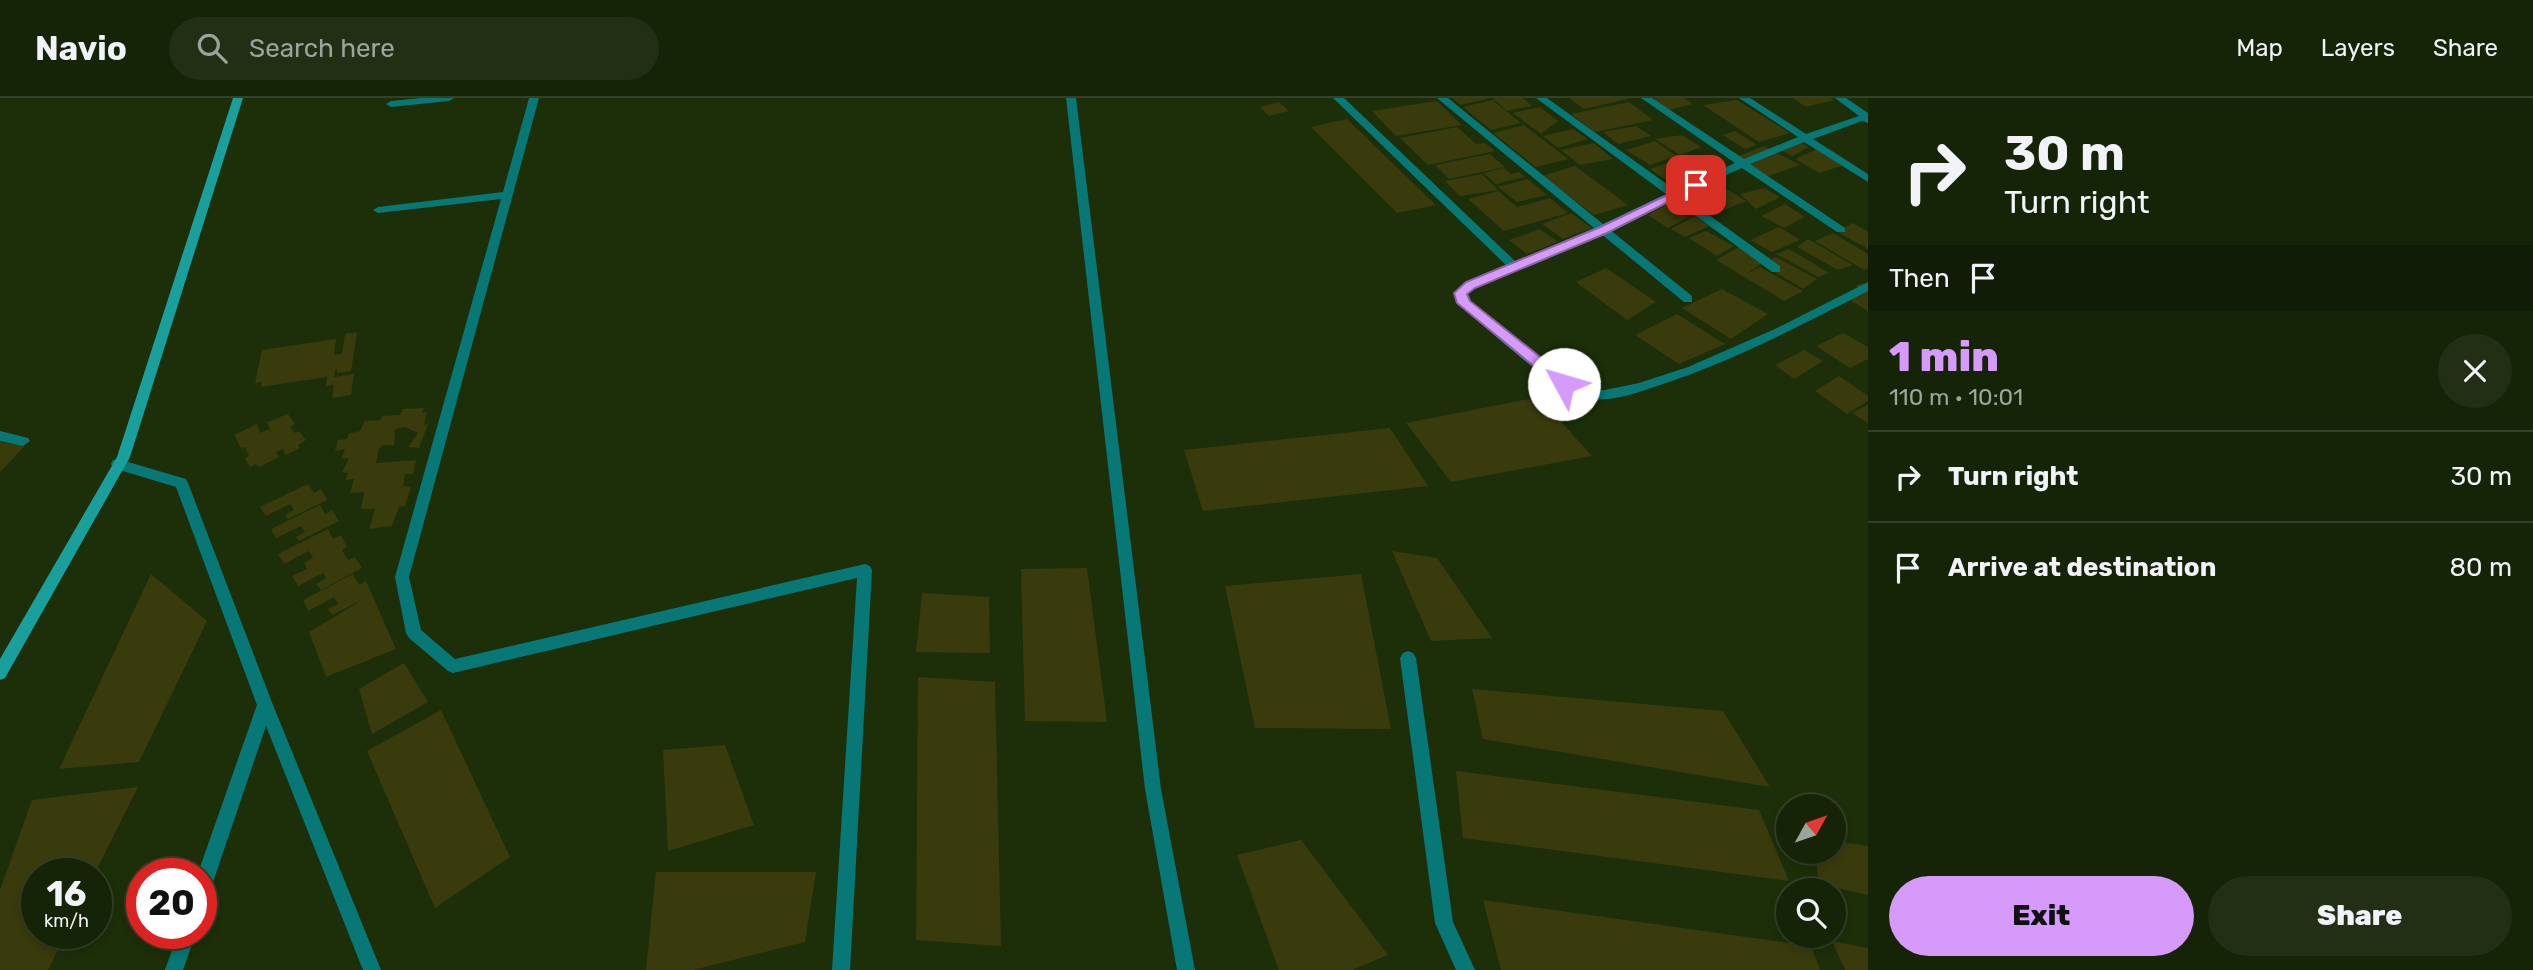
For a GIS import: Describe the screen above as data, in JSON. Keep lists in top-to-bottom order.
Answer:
{
  "north": "top right",
  "page": {
    "header": "Navio",
    "search": "Search here",
    "nav": ["Map", "Layers", "Share"],
    "turn": ["30 m", "Turn right"],
    "then": "Then",
    "heading": ["1 min", "110 m · 10:01"],
    "list": [
      {
        "name": "Turn right",
        "value": "30 m"
      },
      {
        "name": "Arrive at destination",
        "value": "80 m"
      }
    ],
    "speed": "16 km/h",
    "limit": "20",
    "buttons": ["Exit", "Share"]
  }
}
